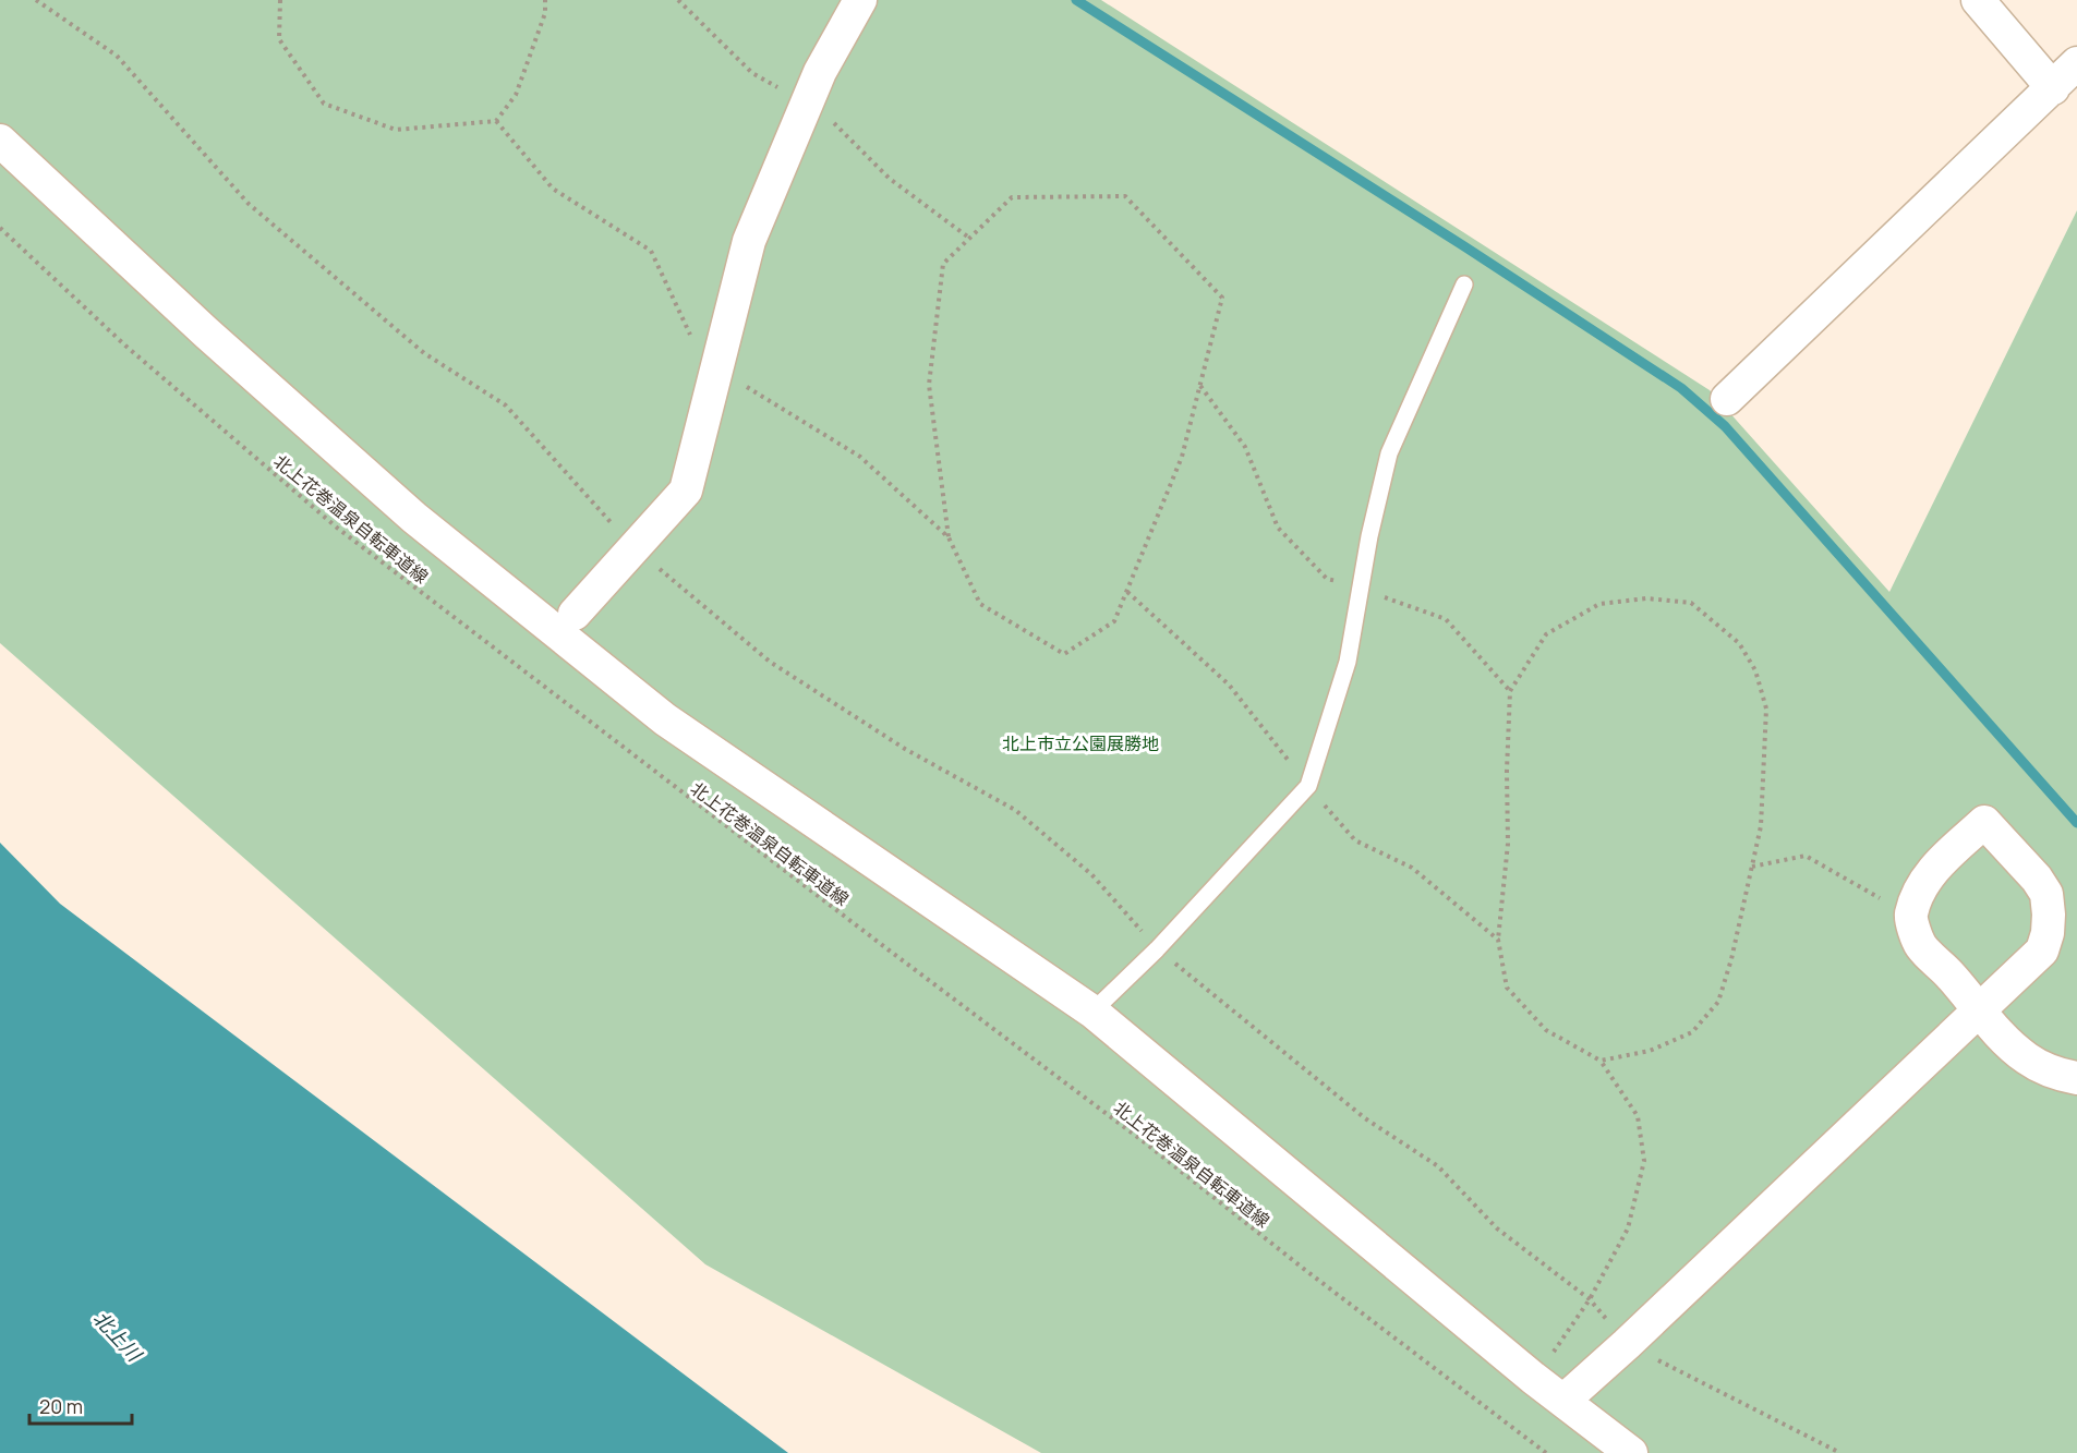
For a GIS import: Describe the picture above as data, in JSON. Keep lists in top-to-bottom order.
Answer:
{
  "streets": {
    "path": ["北上花巻温泉自転車道線"]
  },
  "water": ["北上川"],
  "parks": ["北上市立公園展勝地"],
  "scale_bar": "20 m"
}
